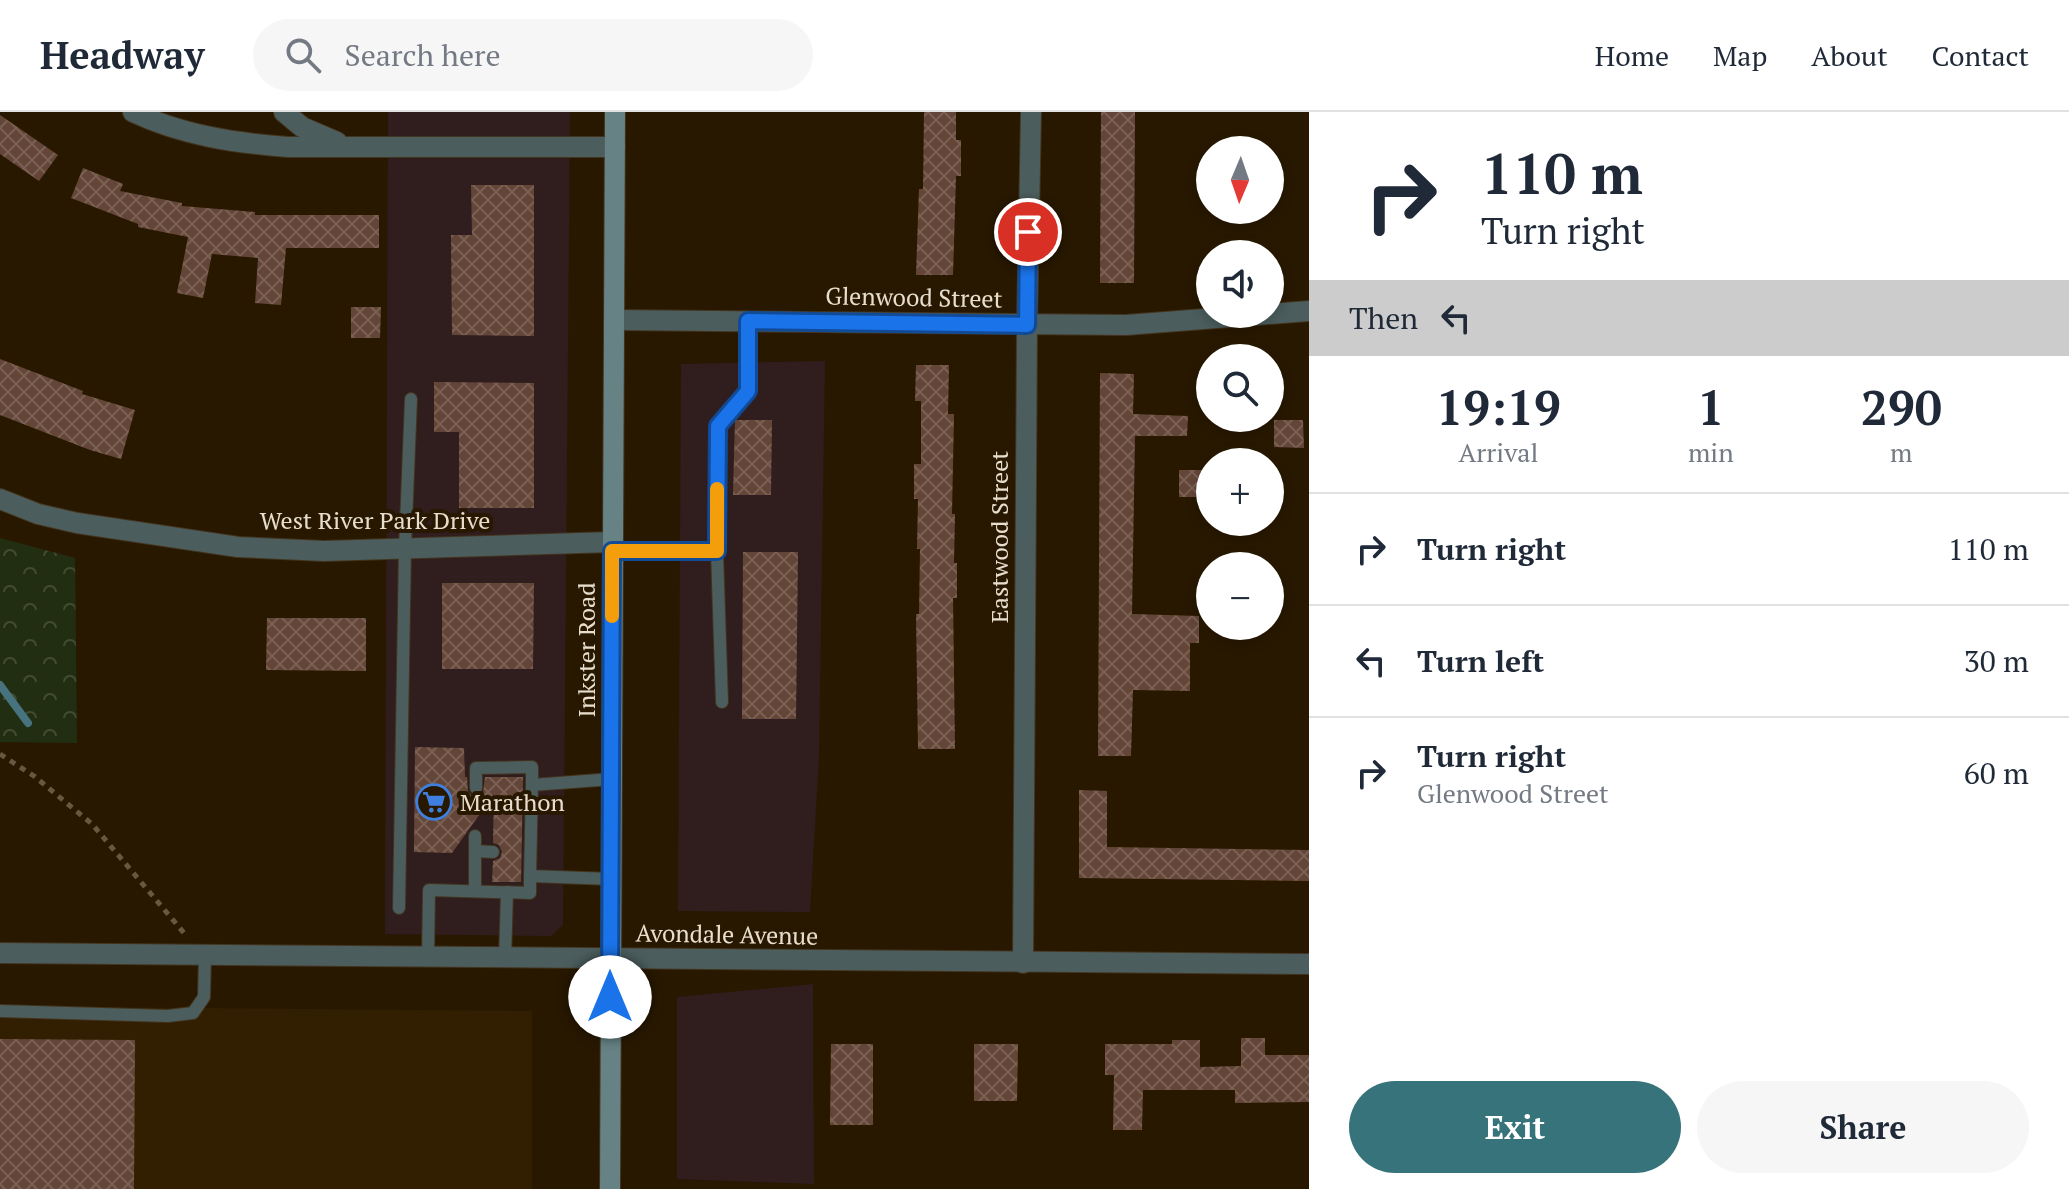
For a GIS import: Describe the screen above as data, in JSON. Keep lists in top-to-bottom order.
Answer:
{
  "streets": {
    "main road": ["Inkster Road"],
    "street": [
      "Glenwood Street",
      "West River Park Drive",
      "Eastwood Street",
      "Avondale Avenue"
    ]
  },
  "crossings": [
    ["Glenwood Street", "Eastwood Street"],
    ["Glenwood Street", "Inkster Road"],
    ["West River Park Drive", "Inkster Road"],
    ["Eastwood Street", "Avondale Avenue"],
    ["Inkster Road", "Avondale Avenue"]
  ],
  "places": {
    "supermarket": ["Marathon"]
  },
  "north": "bottom",
  "page": {
    "header": "Headway",
    "search": "Search here",
    "nav": [
      "Home",
      "Map",
      "About",
      "Contact"
    ],
    "turn": ["110 m", "Turn right"],
    "map_buttons": ["+", "−"],
    "then": "Then",
    "eta": [
      "19:19",
      "Arrival",
      "1",
      "min",
      "290",
      "m"
    ],
    "list": [
      {
        "name": "Turn right",
        "value": "110 m"
      },
      {
        "name": "Turn left",
        "value": "30 m"
      },
      {
        "name": "Turn right",
        "note": "Glenwood Street",
        "value": "60 m"
      }
    ],
    "buttons": ["Exit", "Share"]
  }
}
